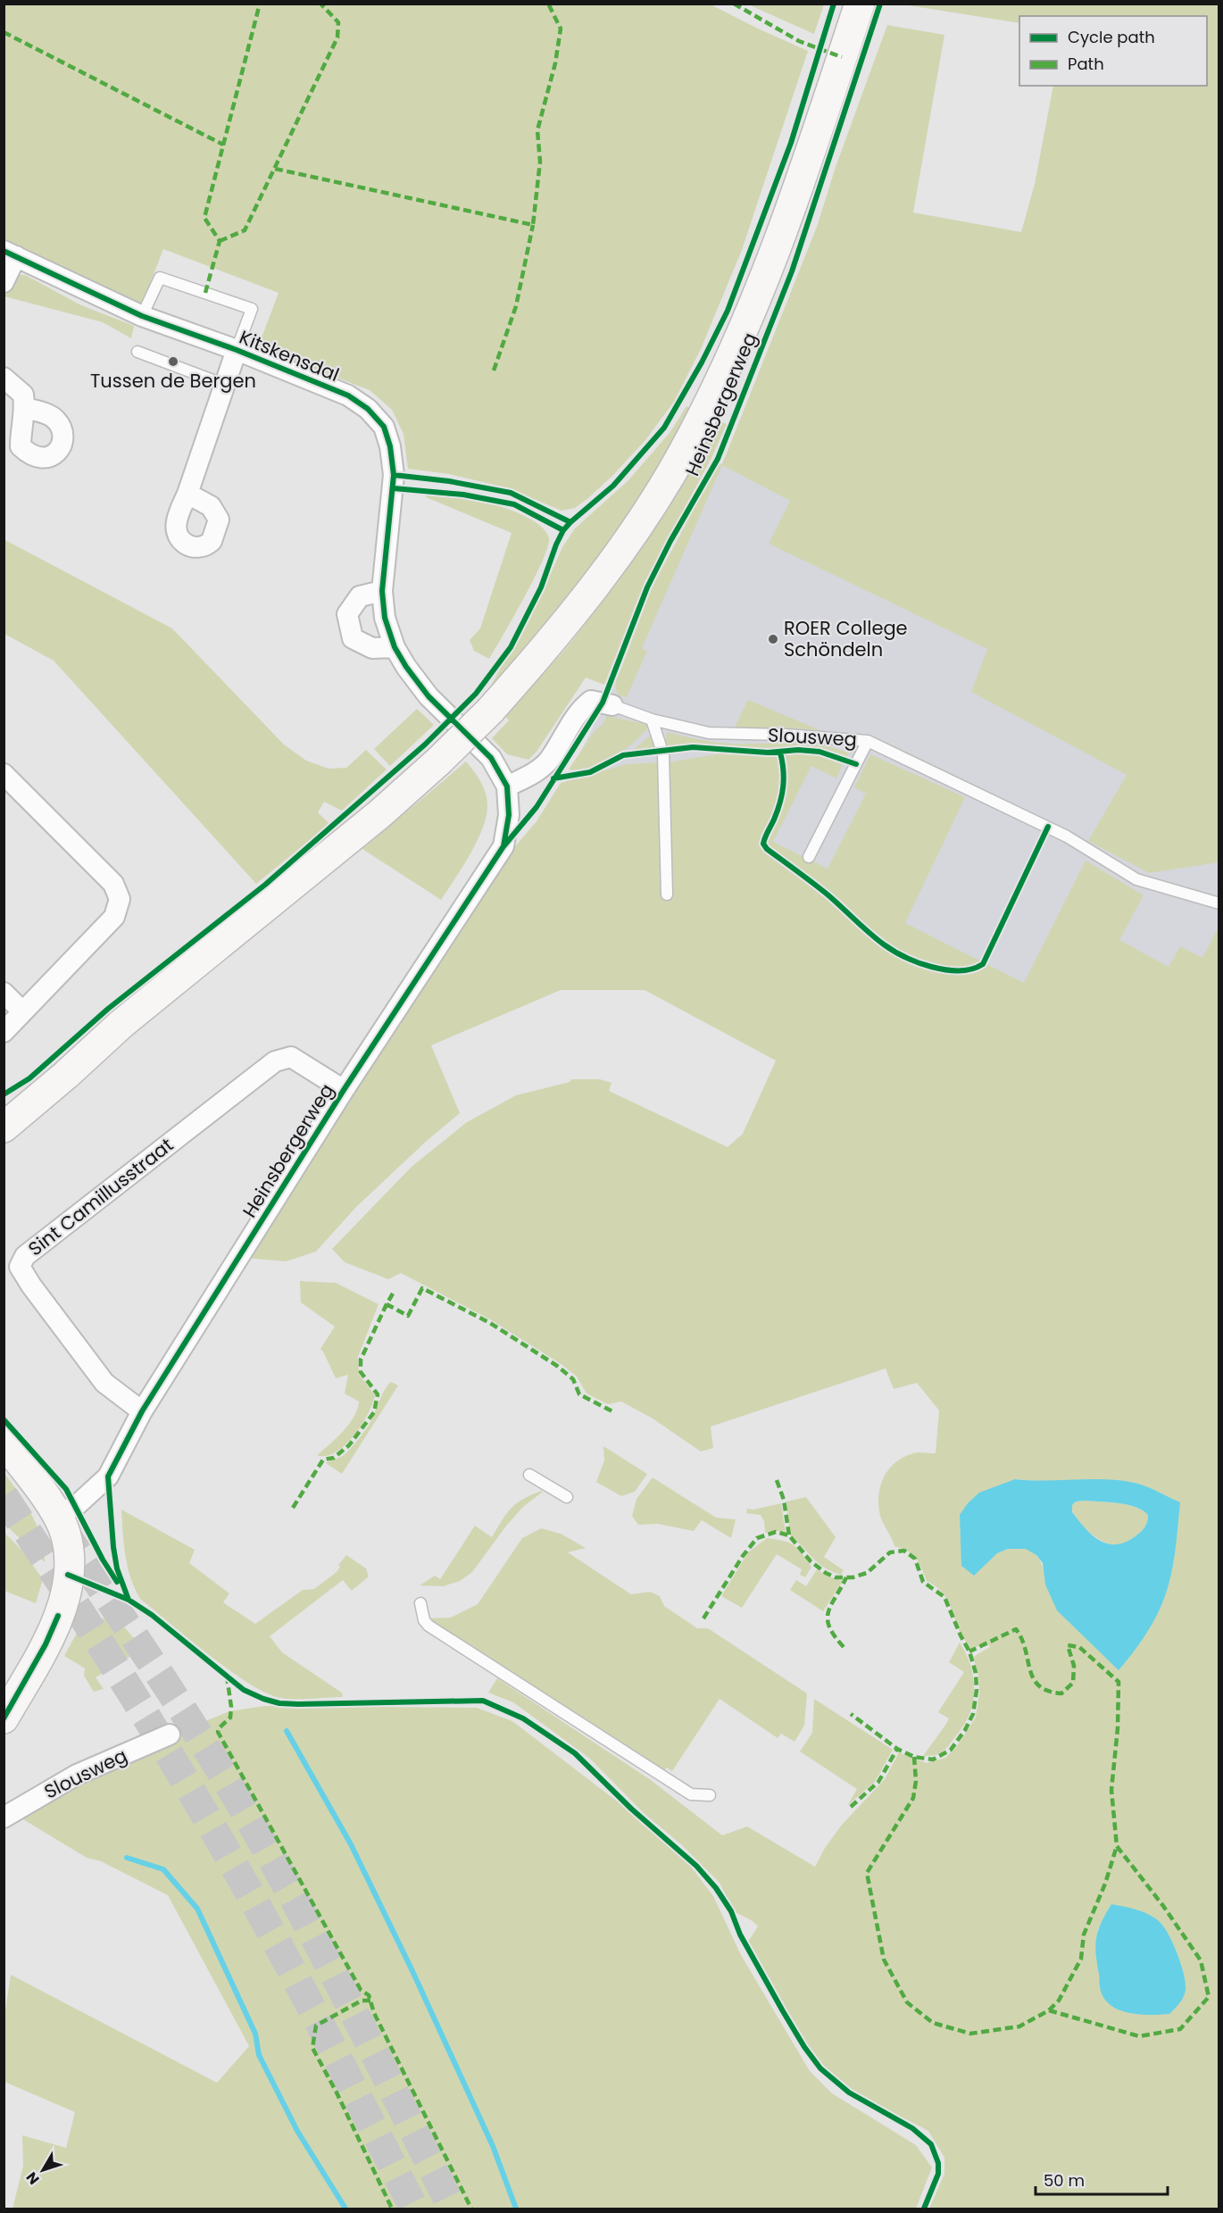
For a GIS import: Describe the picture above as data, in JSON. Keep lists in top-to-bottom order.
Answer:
{
  "streets": {
    "main road": ["Heinsbergerweg"],
    "street": ["Kitskensdal", "Slousweg", "Sint Camillusstraat"]
  },
  "crossings": [
    ["Kitskensdal", "Heinsbergerweg"],
    ["Heinsbergerweg", "Slousweg"],
    ["Heinsbergerweg", "Sint Camillusstraat"]
  ],
  "places": ["Tussen de Bergen", "ROER College Schöndeln"],
  "legend": ["Cycle path", "Path"],
  "scale_bar": "50 m",
  "north": "bottom left"
}
